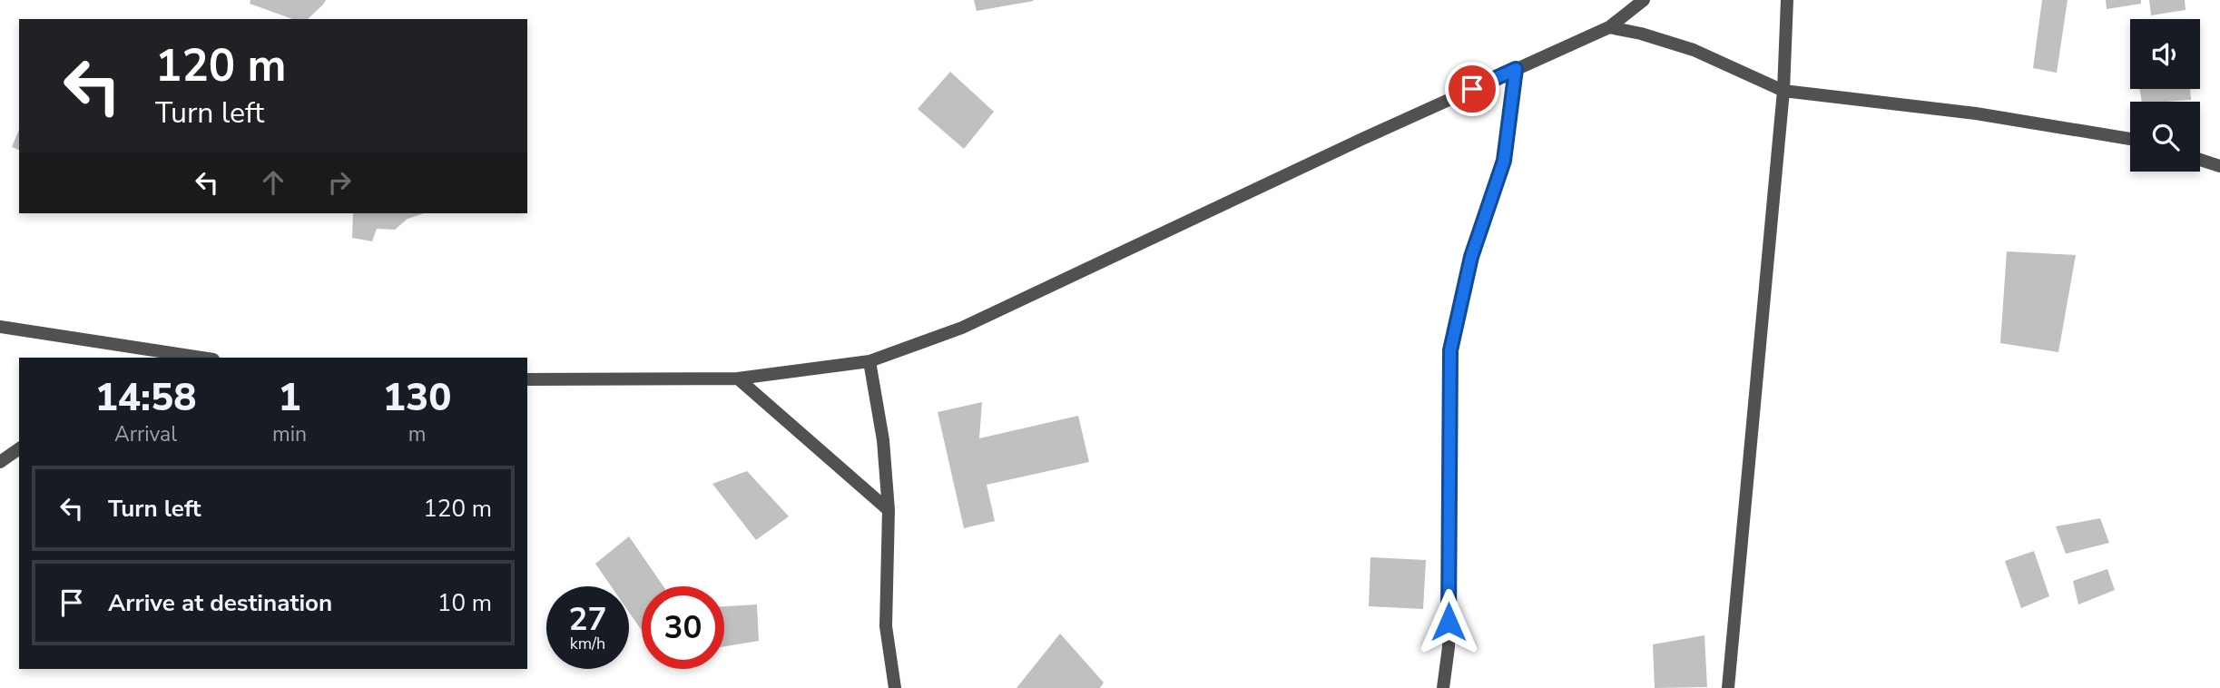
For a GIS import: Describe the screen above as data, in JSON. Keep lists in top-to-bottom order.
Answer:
{
  "page": {
    "turn": ["120 m", "Turn left"],
    "eta": [
      "14:58",
      "Arrival",
      "1",
      "min",
      "130",
      "m"
    ],
    "list": [
      {
        "name": "Turn left",
        "value": "120 m"
      },
      {
        "name": "Arrive at destination",
        "value": "10 m"
      }
    ],
    "speed": "27 km/h",
    "limit": "30"
  }
}
